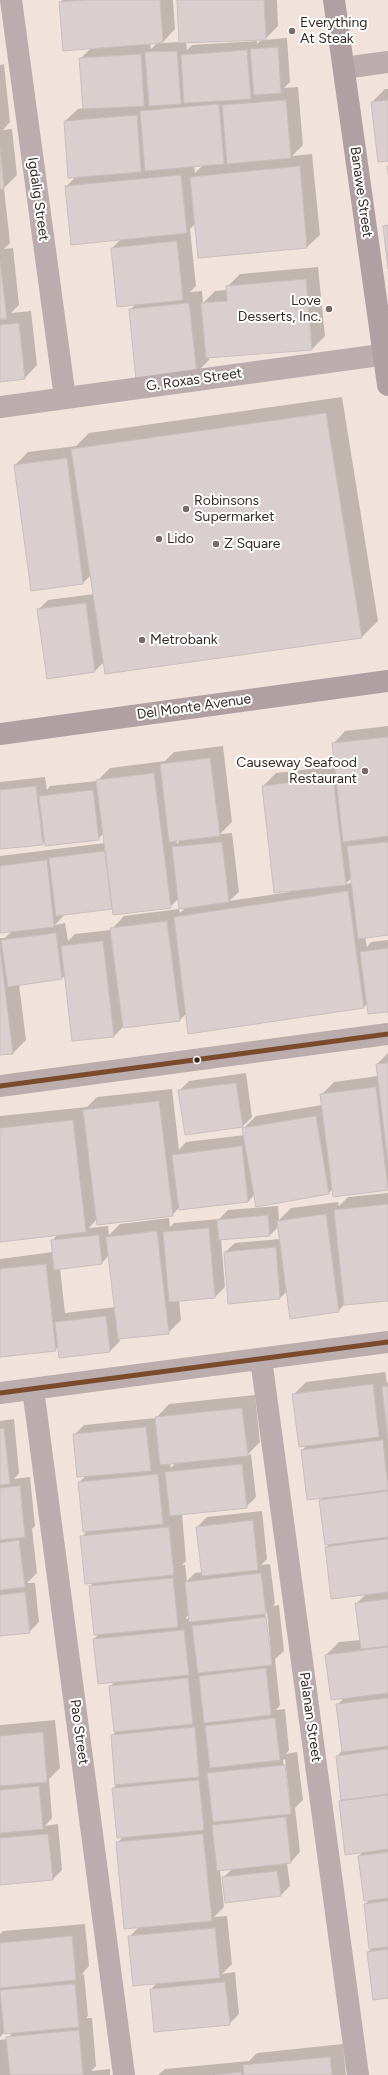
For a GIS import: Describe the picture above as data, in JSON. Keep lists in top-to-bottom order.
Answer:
{
  "streets": {
    "main road": ["Banawe Street", "Del Monte Avenue"],
    "street": [
      "Igdalig Street",
      "G. Roxas Street",
      "Palanan Street",
      "Pao Street"
    ]
  },
  "crossings": [
    ["Banawe Street", "G. Roxas Street"],
    ["Igdalig Street", "G. Roxas Street"]
  ],
  "places": [
    "Everything At Steak",
    "Love Desserts, Inc.",
    "Robinsons Supermarket",
    "Lido",
    "Z Square",
    "Metrobank",
    "Causeway Seafood Restaurant"
  ]
}
